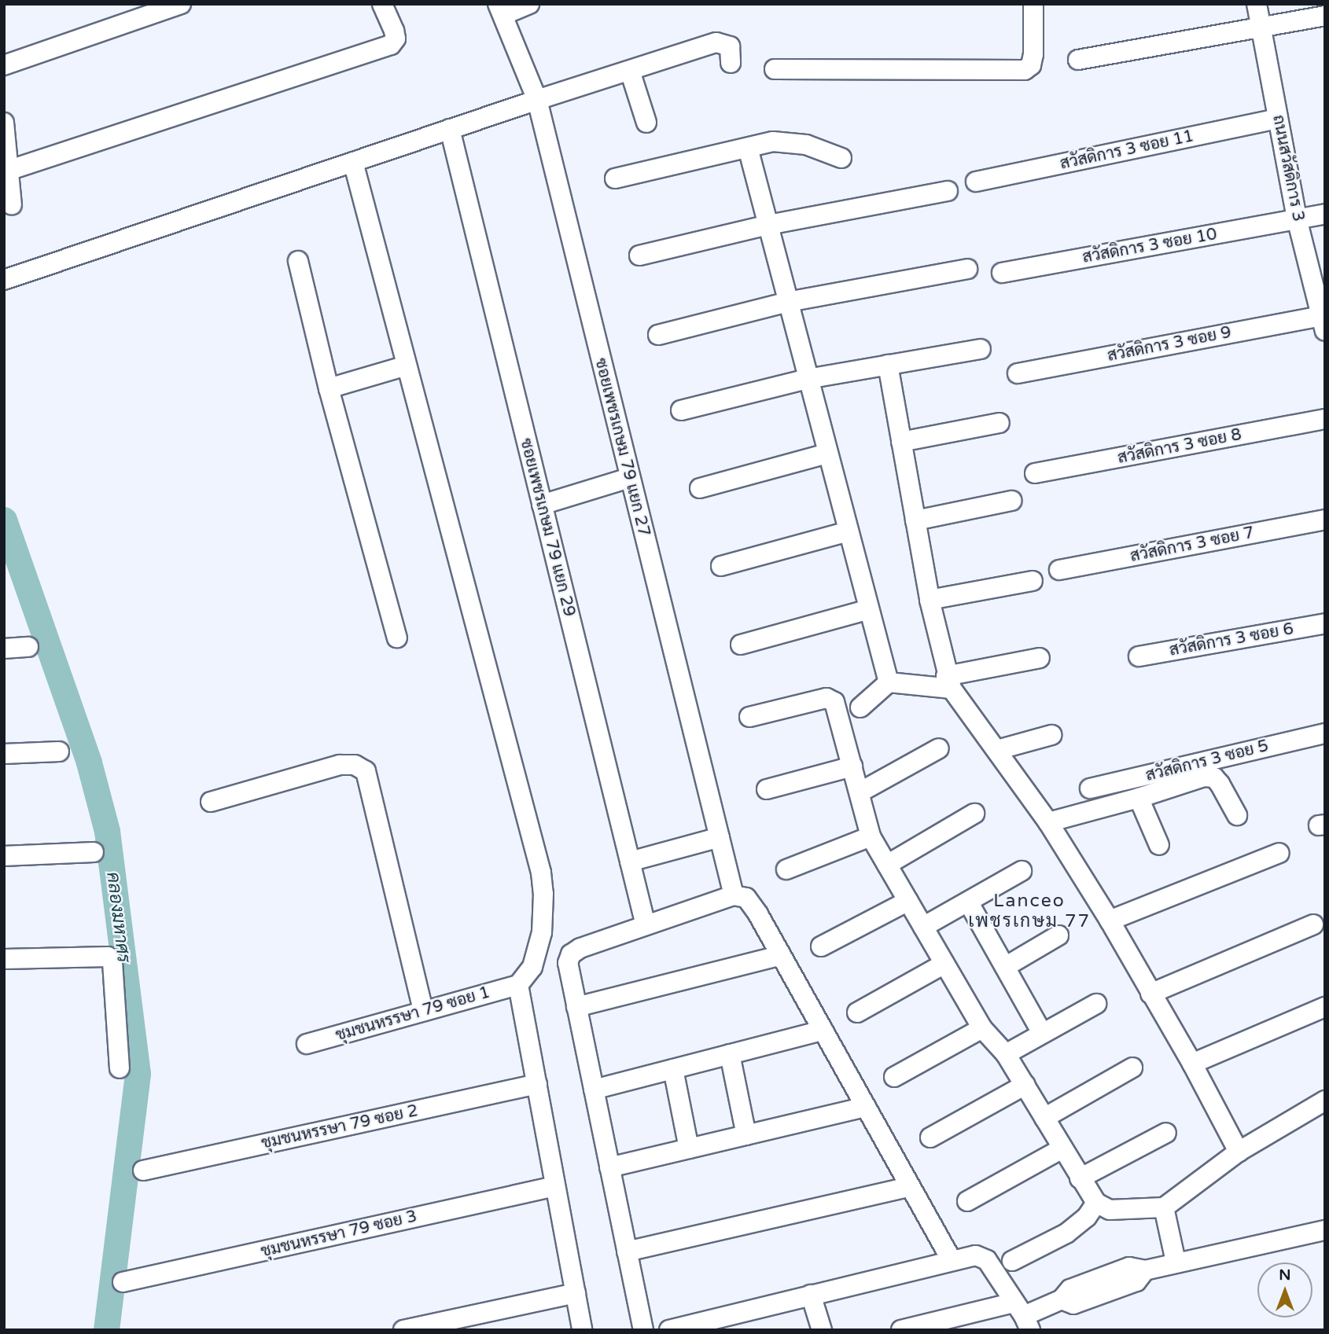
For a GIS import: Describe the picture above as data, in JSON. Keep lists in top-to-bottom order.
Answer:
{
  "streets": {
    "street": [
      "สวัสดิการ 3 ซอย 11",
      "ถนนสวัสดิการ 3",
      "สวัสดิการ 3 ซอย 10",
      "สวัสดิการ 3 ซอย 9",
      "สวัสดิการ 3 ซอย 8",
      "ซอยเพชรเกษม 79 แยก 27",
      "ซอยเพชรเกษม 79 แยก 29",
      "สวัสดิการ 3 ซอย 7",
      "สวัสดิการ 3 ซอย 6",
      "สวัสดิการ 3 ซอย 5",
      "ชุมชนหรรษา 79 ซอย 1",
      "ชุมชนหรรษา 79 ซอย 2",
      "ชุมชนหรรษา 79 ซอย 3"
    ]
  },
  "crossings": [
    ["สวัสดิการ 3 ซอย 11", "ถนนสวัสดิการ 3"],
    ["ถนนสวัสดิการ 3", "สวัสดิการ 3 ซอย 10"],
    ["ถนนสวัสดิการ 3", "สวัสดิการ 3 ซอย 9"]
  ],
  "districts": ["Lanceo เพชรเกษม 77"],
  "water": ["คลองมหาศร"],
  "north": "top"
}
